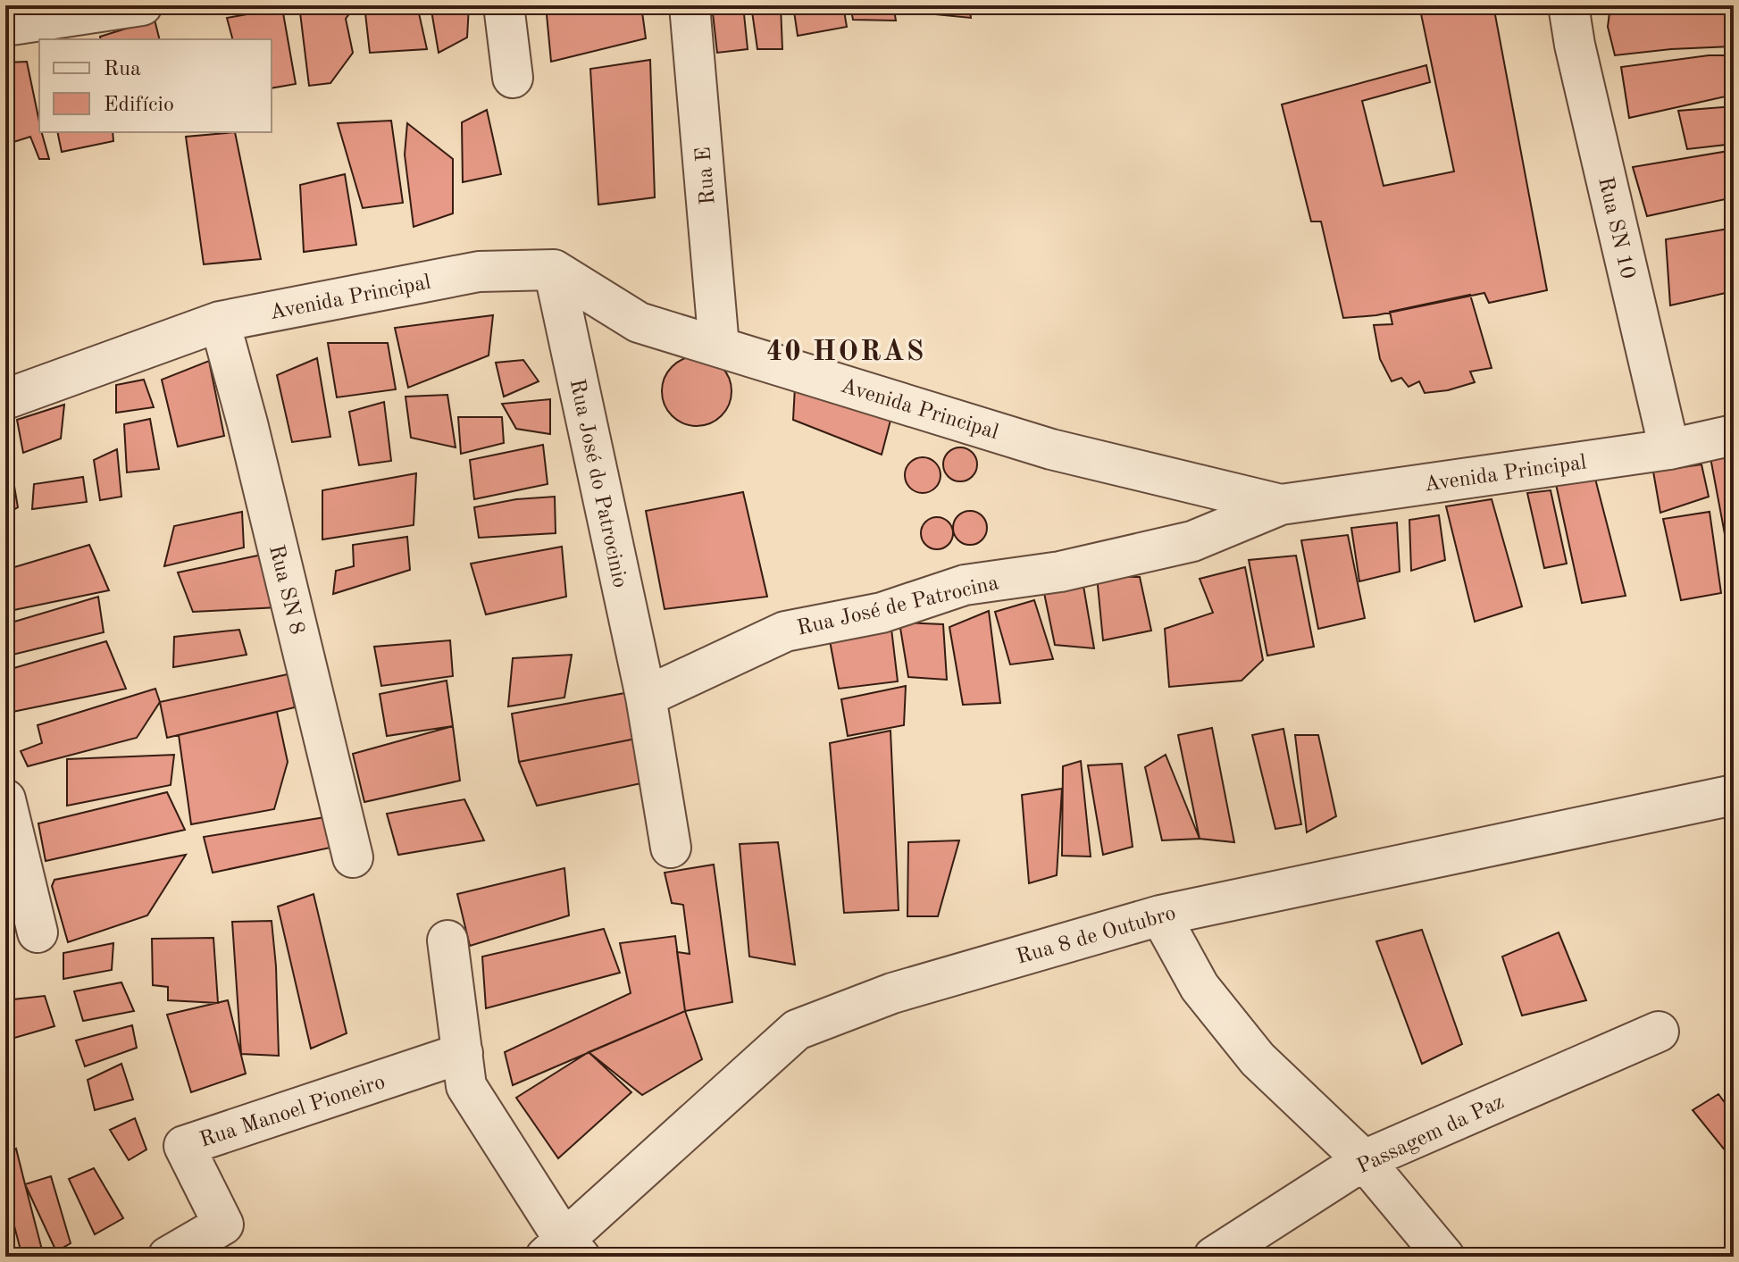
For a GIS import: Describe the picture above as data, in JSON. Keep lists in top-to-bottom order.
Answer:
{
  "streets": {
    "street": [
      "Rua E",
      "Rua SN 10",
      "Avenida Principal",
      "Rua José do Patrocinio",
      "Rua SN 8",
      "Rua José de Patrocina",
      "Rua 8 de Outubro",
      "Rua Manoel Pioneiro",
      "Passagem da Paz"
    ]
  },
  "crossings": [
    ["Rua E", "Avenida Principal"],
    ["Rua SN 10", "Avenida Principal"],
    ["Avenida Principal", "Rua José do Patrocinio"],
    ["Avenida Principal", "Rua SN 8"],
    ["Avenida Principal", "Rua José de Patrocina"],
    ["Rua José do Patrocinio", "Rua José de Patrocina"]
  ],
  "districts": ["40 HORAS"],
  "legend": ["Rua", "Edifício"]
}
